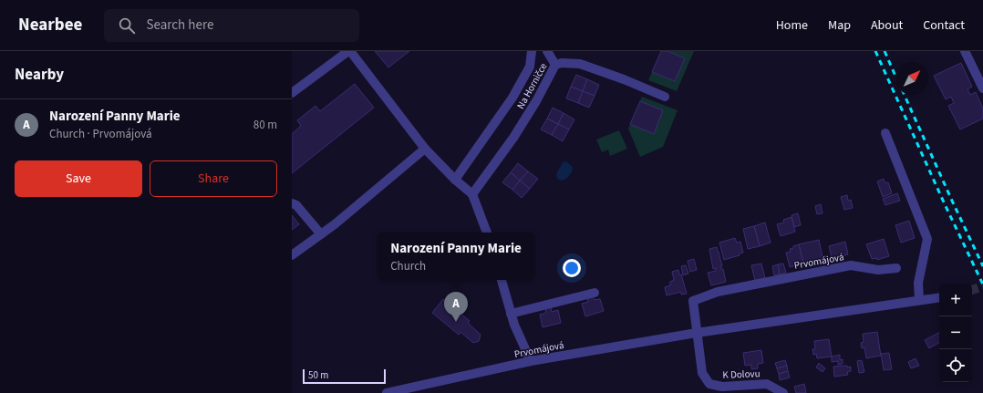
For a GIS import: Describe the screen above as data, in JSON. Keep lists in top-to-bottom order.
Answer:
{
  "streets": {
    "street": ["Na Horničce", "Prvomájová", "K Dolovu"]
  },
  "crossings": [
    ["Prvomájová", "K Dolovu"]
  ],
  "scale_bar": "50 m",
  "north": "top right",
  "page": {
    "header": "Nearbee",
    "search": "Search here",
    "nav": [
      "Home",
      "Map",
      "About",
      "Contact"
    ],
    "heading": "Nearby",
    "list": [
      {
        "mark": "A",
        "name": "Narození Panny Marie",
        "note": "Church · Prvomájová",
        "value": "80 m"
      }
    ],
    "buttons": ["Save", "Share"],
    "popup": ["Narození Panny Marie", "Church"],
    "map_buttons": ["+", "−"],
    "pins": "A",
    "scale": "50 m"
  }
}
